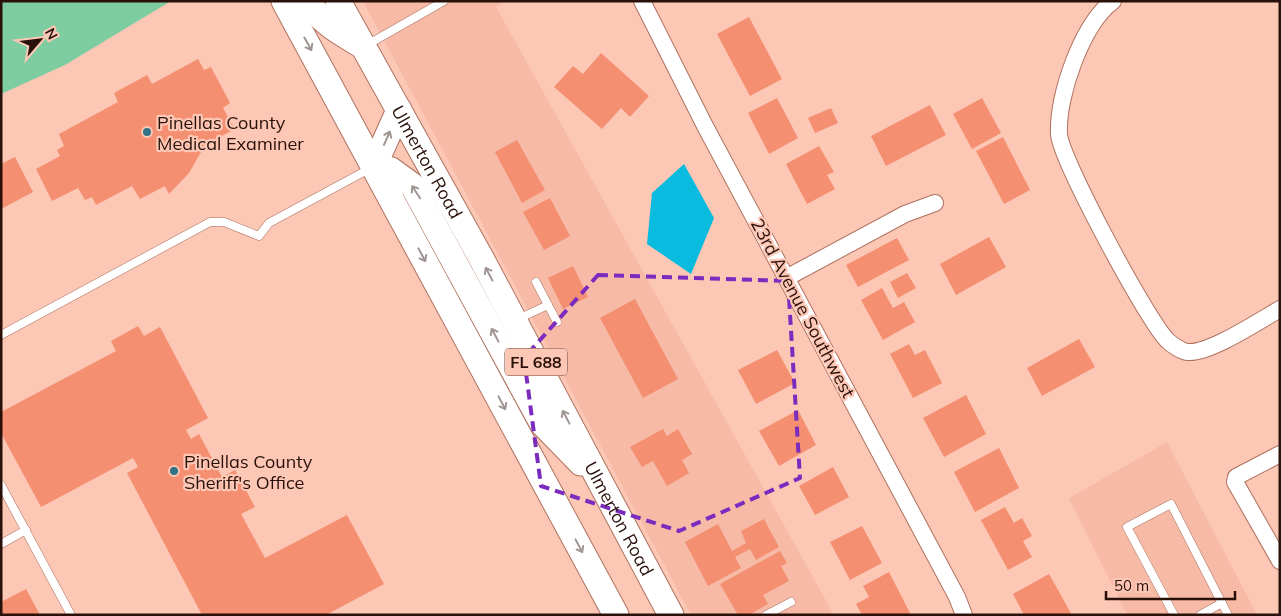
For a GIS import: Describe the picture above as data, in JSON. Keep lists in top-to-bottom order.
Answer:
{
  "streets": {
    "main road": ["Ulmerton Road", "FL 688"],
    "street": ["23rd Avenue Southwest"]
  },
  "places": ["Pinellas County Medical Examiner", "Pinellas County Sheriff's Office"],
  "scale_bar": "50 m",
  "north": "top right"
}
